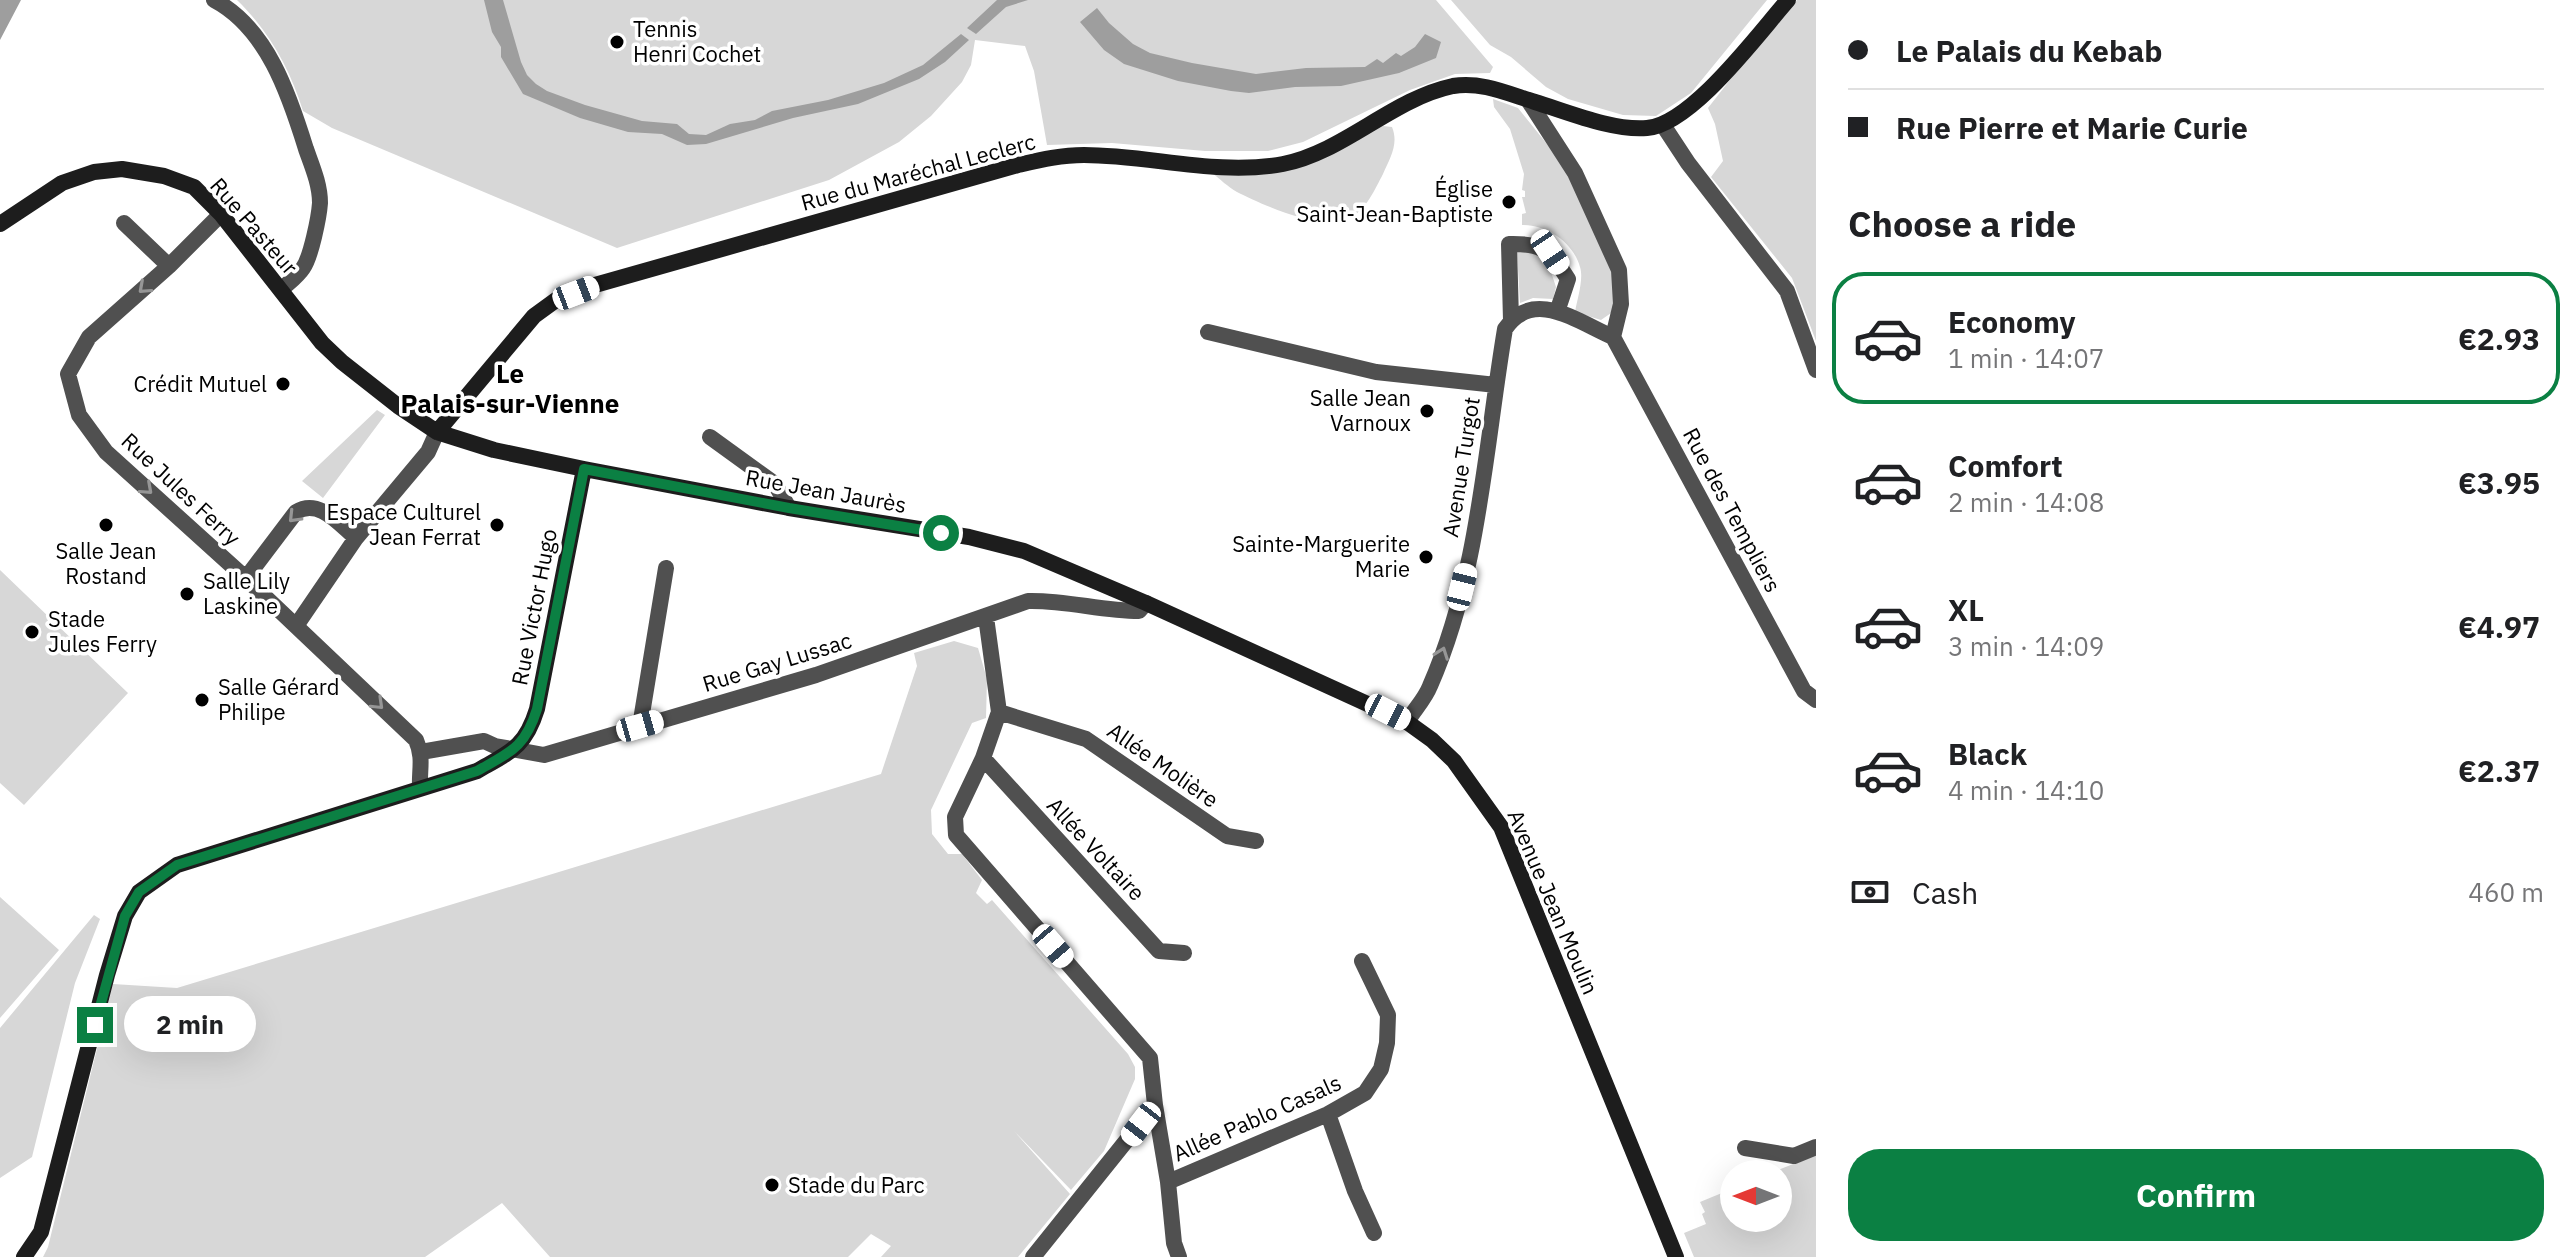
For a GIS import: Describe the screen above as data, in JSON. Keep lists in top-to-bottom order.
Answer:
{
  "streets": {
    "main road": [
      "Rue du Maréchal Leclerc",
      "Rue Pasteur",
      "Rue Jean Jaurès",
      "Rue Victor Hugo",
      "Avenue Jean Moulin"
    ],
    "street": [
      "Avenue Turgot",
      "Rue Jules Ferry",
      "Rue des Templiers",
      "Rue Gay Lussac",
      "Allée Molière",
      "Allée Voltaire",
      "Allée Pablo Casals"
    ]
  },
  "crossings": [
    ["Rue du Maréchal Leclerc", "Rue Pasteur"],
    ["Rue Pasteur", "Rue Jules Ferry"],
    ["Rue Pasteur", "Rue Jean Jaurès"],
    ["Rue Pasteur", "Rue Victor Hugo"],
    ["Avenue Turgot", "Avenue Jean Moulin"],
    ["Rue Jules Ferry", "Rue Gay Lussac"],
    ["Rue Jean Jaurès", "Rue Victor Hugo"],
    ["Rue Jean Jaurès", "Rue Gay Lussac"],
    ["Rue Jean Jaurès", "Avenue Jean Moulin"],
    ["Rue Victor Hugo", "Rue Gay Lussac"],
    ["Rue Gay Lussac", "Avenue Jean Moulin"]
  ],
  "one_way": ["Avenue Turgot"],
  "districts": ["Le Palais-sur-Vienne"],
  "places": [
    "Tennis Henri Cochet",
    "Église Saint-Jean-Baptiste",
    "Crédit Mutuel",
    "Salle Jean Varnoux",
    "Salle Jean Rostand",
    "Espace Culturel Jean Ferrat",
    "Sainte-Marguerite Marie",
    "Salle Lily Laskine",
    "Stade Jules Ferry",
    "Salle Gérard Philipe",
    "Stade du Parc"
  ],
  "north": "left",
  "page": {
    "banner": ["Le Palais du Kebab", "Rue Pierre et Marie Curie"],
    "heading": "Choose a ride",
    "list": [
      {
        "name": "Economy",
        "note": "1 min · 14:07",
        "value": "€2.93"
      },
      {
        "name": "Comfort",
        "note": "2 min · 14:08",
        "value": "€3.95"
      },
      {
        "name": "XL",
        "note": "3 min · 14:09",
        "value": "€4.97"
      },
      {
        "name": "Black",
        "note": "4 min · 14:10",
        "value": "€2.37"
      }
    ],
    "pay": ["Cash", "460 m"],
    "bubble": "2 min",
    "buttons": "Confirm"
  }
}
